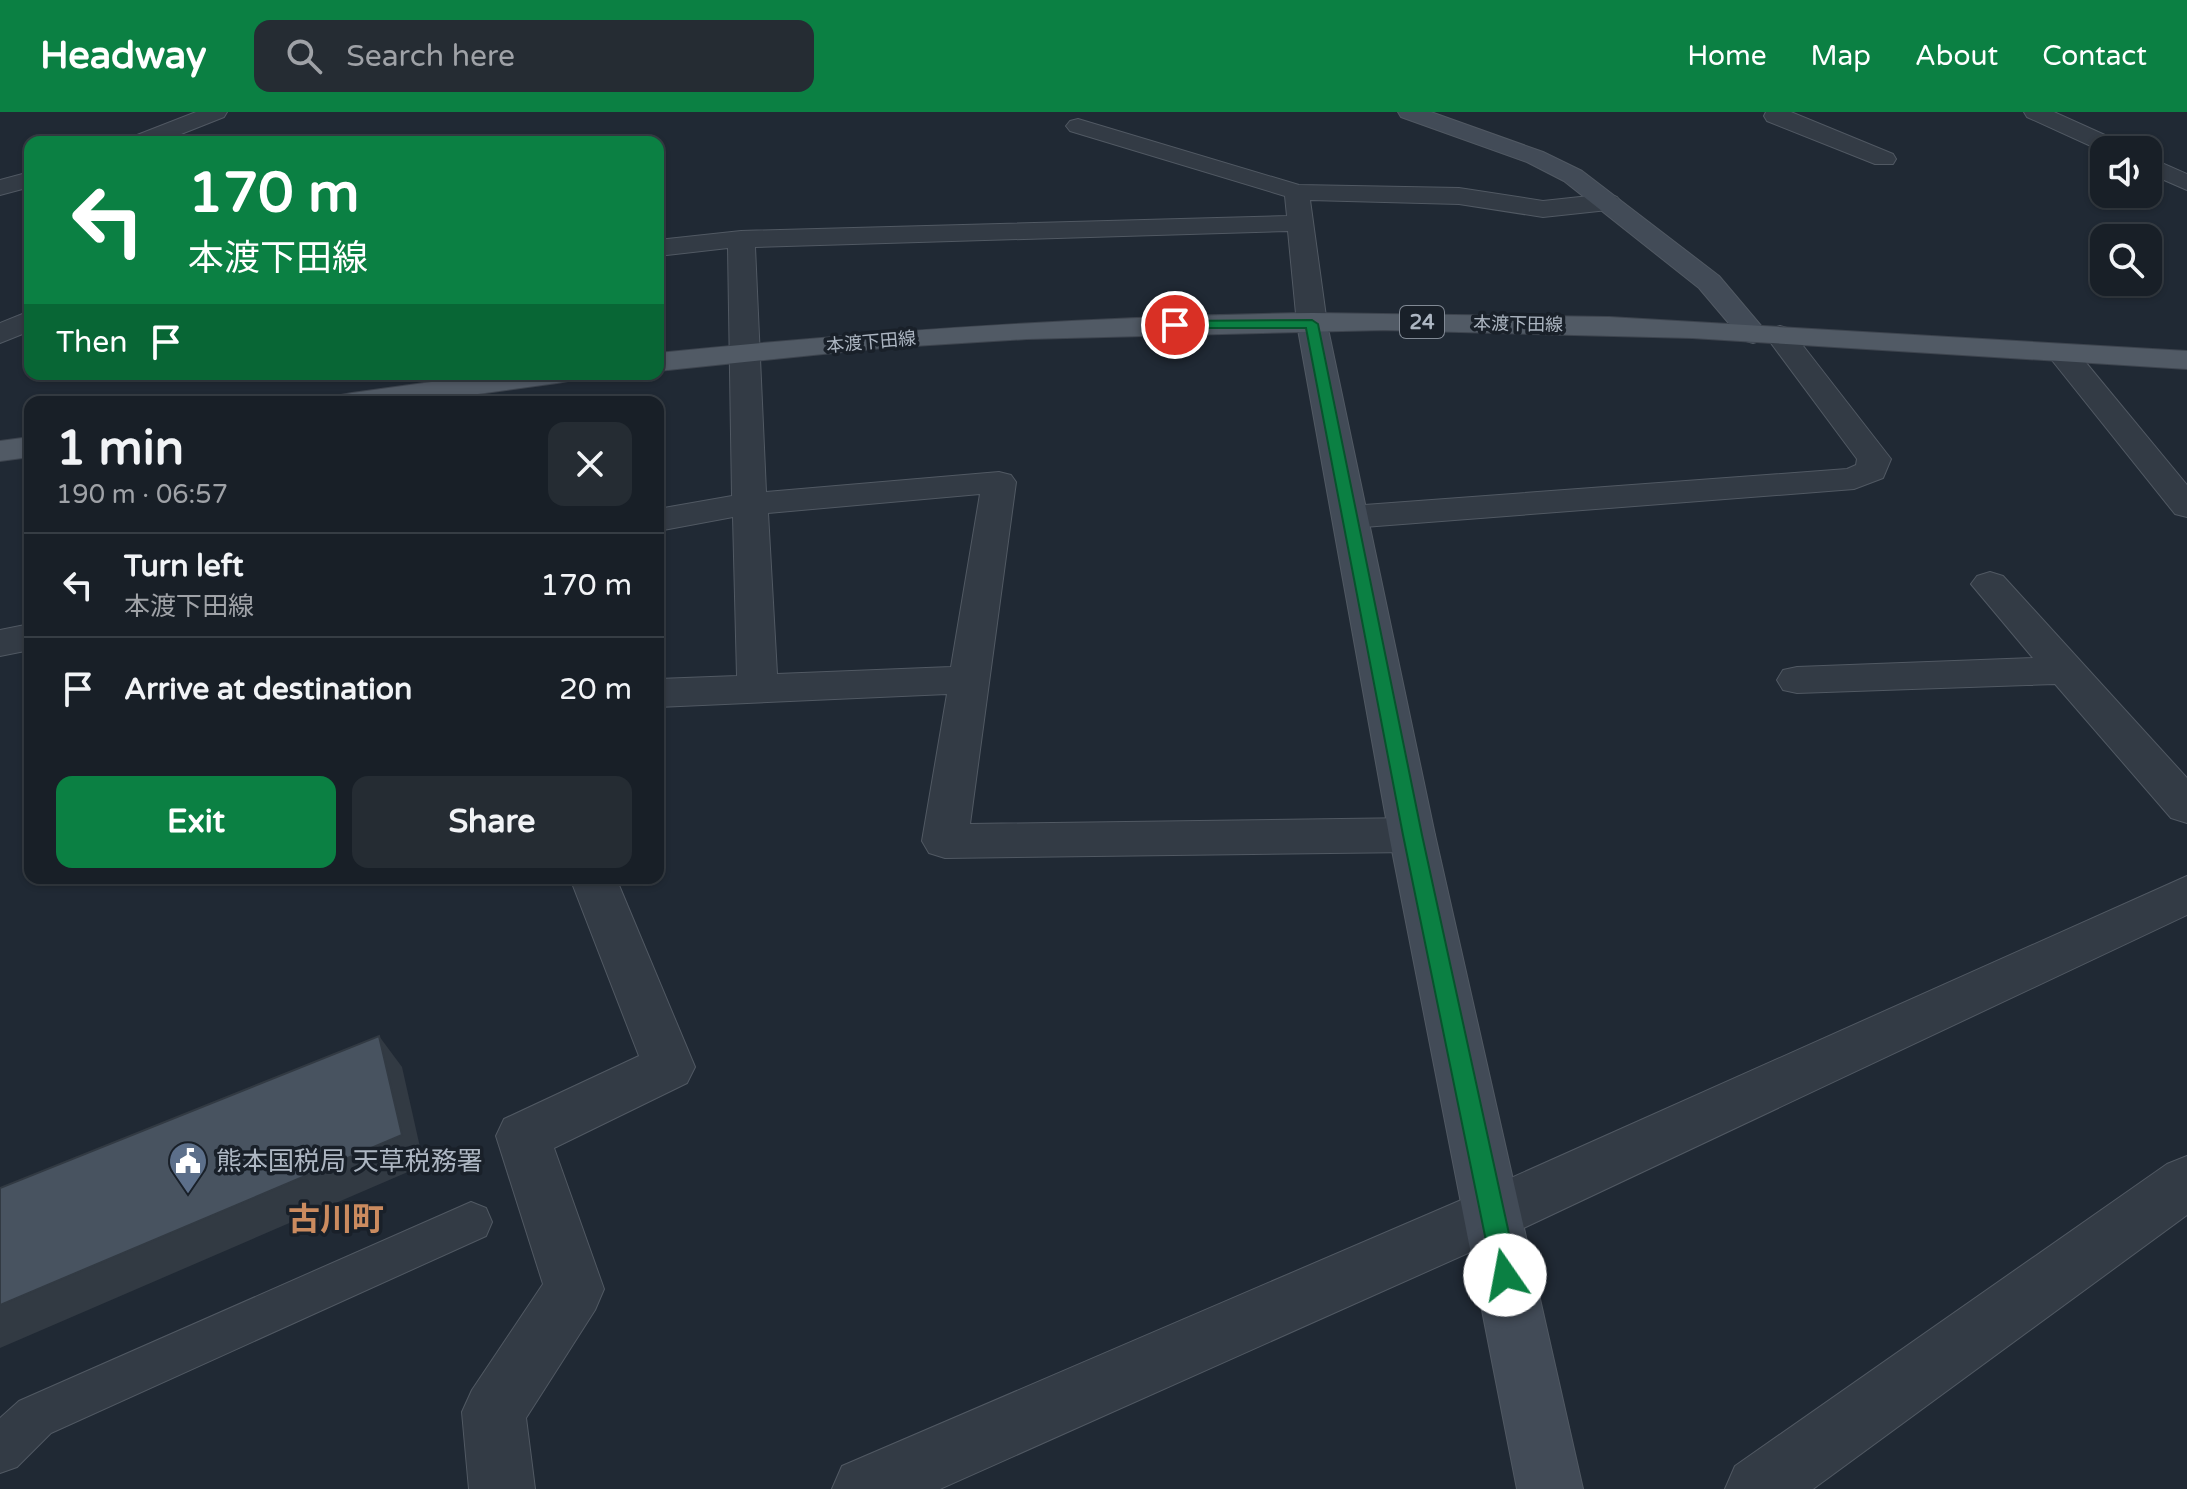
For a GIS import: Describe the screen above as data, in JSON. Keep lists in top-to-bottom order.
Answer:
{
  "streets": {
    "main road": ["24", "本渡下田線"]
  },
  "districts": ["古川町"],
  "places": {
    "public building": ["熊本国税局 天草税務署"]
  },
  "page": {
    "header": "Headway",
    "search": "Search here",
    "nav": [
      "Home",
      "Map",
      "About",
      "Contact"
    ],
    "turn": ["170 m", "本渡下田線"],
    "then": "Then",
    "heading": ["1 min", "190 m · 06:57"],
    "list": [
      {
        "name": "Turn left",
        "note": "本渡下田線",
        "value": "170 m"
      },
      {
        "name": "Arrive at destination",
        "value": "20 m"
      }
    ],
    "buttons": ["Exit", "Share"]
  }
}
